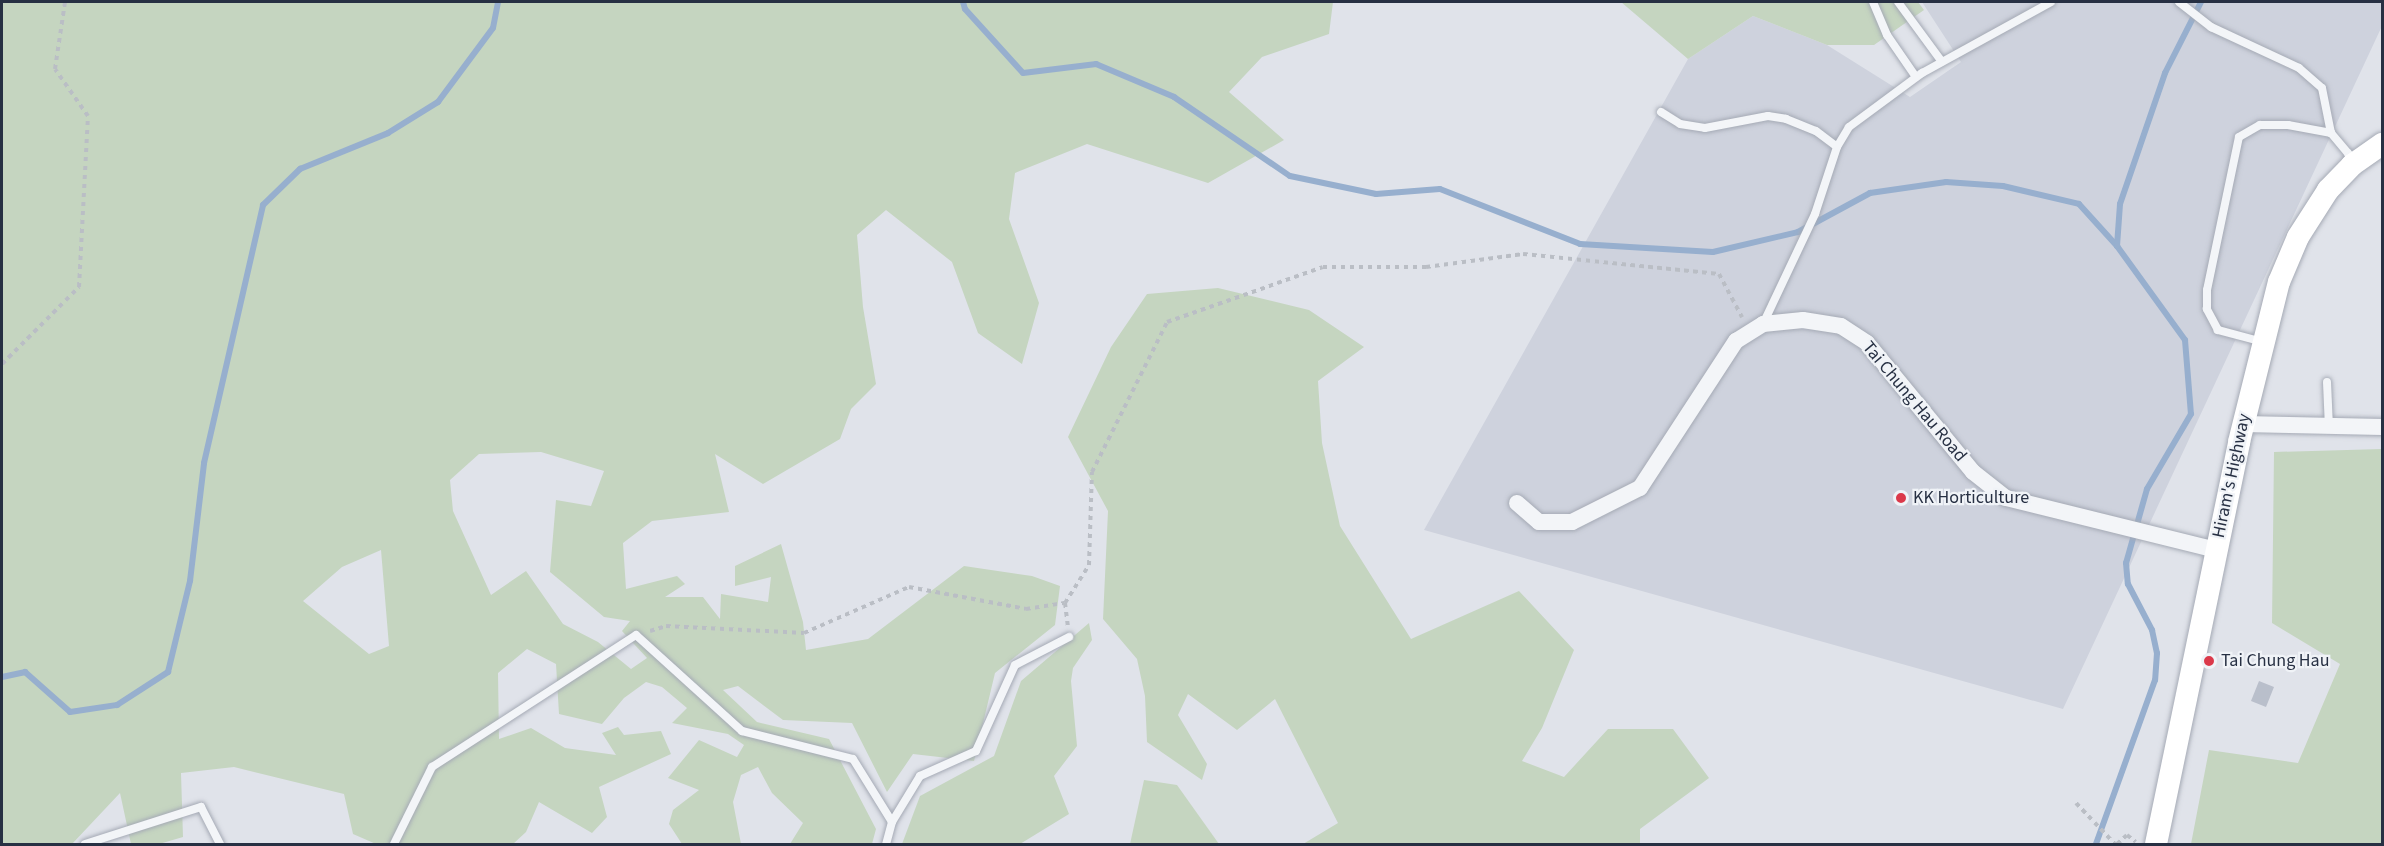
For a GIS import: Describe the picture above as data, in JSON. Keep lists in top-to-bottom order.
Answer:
{
  "streets": {
    "main road": ["Hiram's Highway"],
    "street": ["Tai Chung Hau Road"]
  },
  "crossings": [
    ["Tai Chung Hau Road", "Hiram's Highway"]
  ],
  "places": ["KK Horticulture", "Tai Chung Hau"]
}
